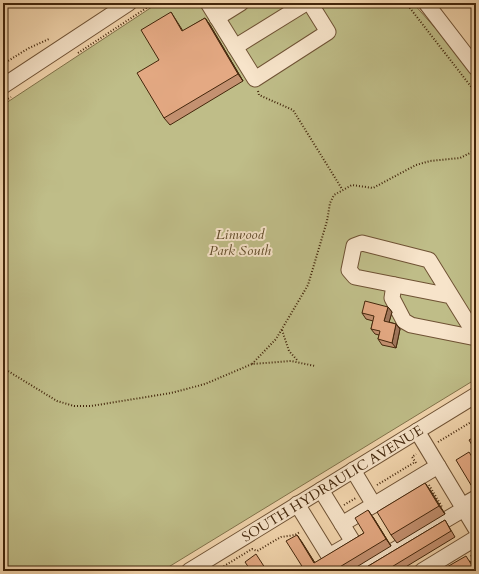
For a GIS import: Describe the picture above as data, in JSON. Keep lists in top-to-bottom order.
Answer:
{
  "streets": {
    "street": ["SOUTH HYDRAULIC AVENUE"]
  },
  "parks": ["Linwood Park South"]
}
